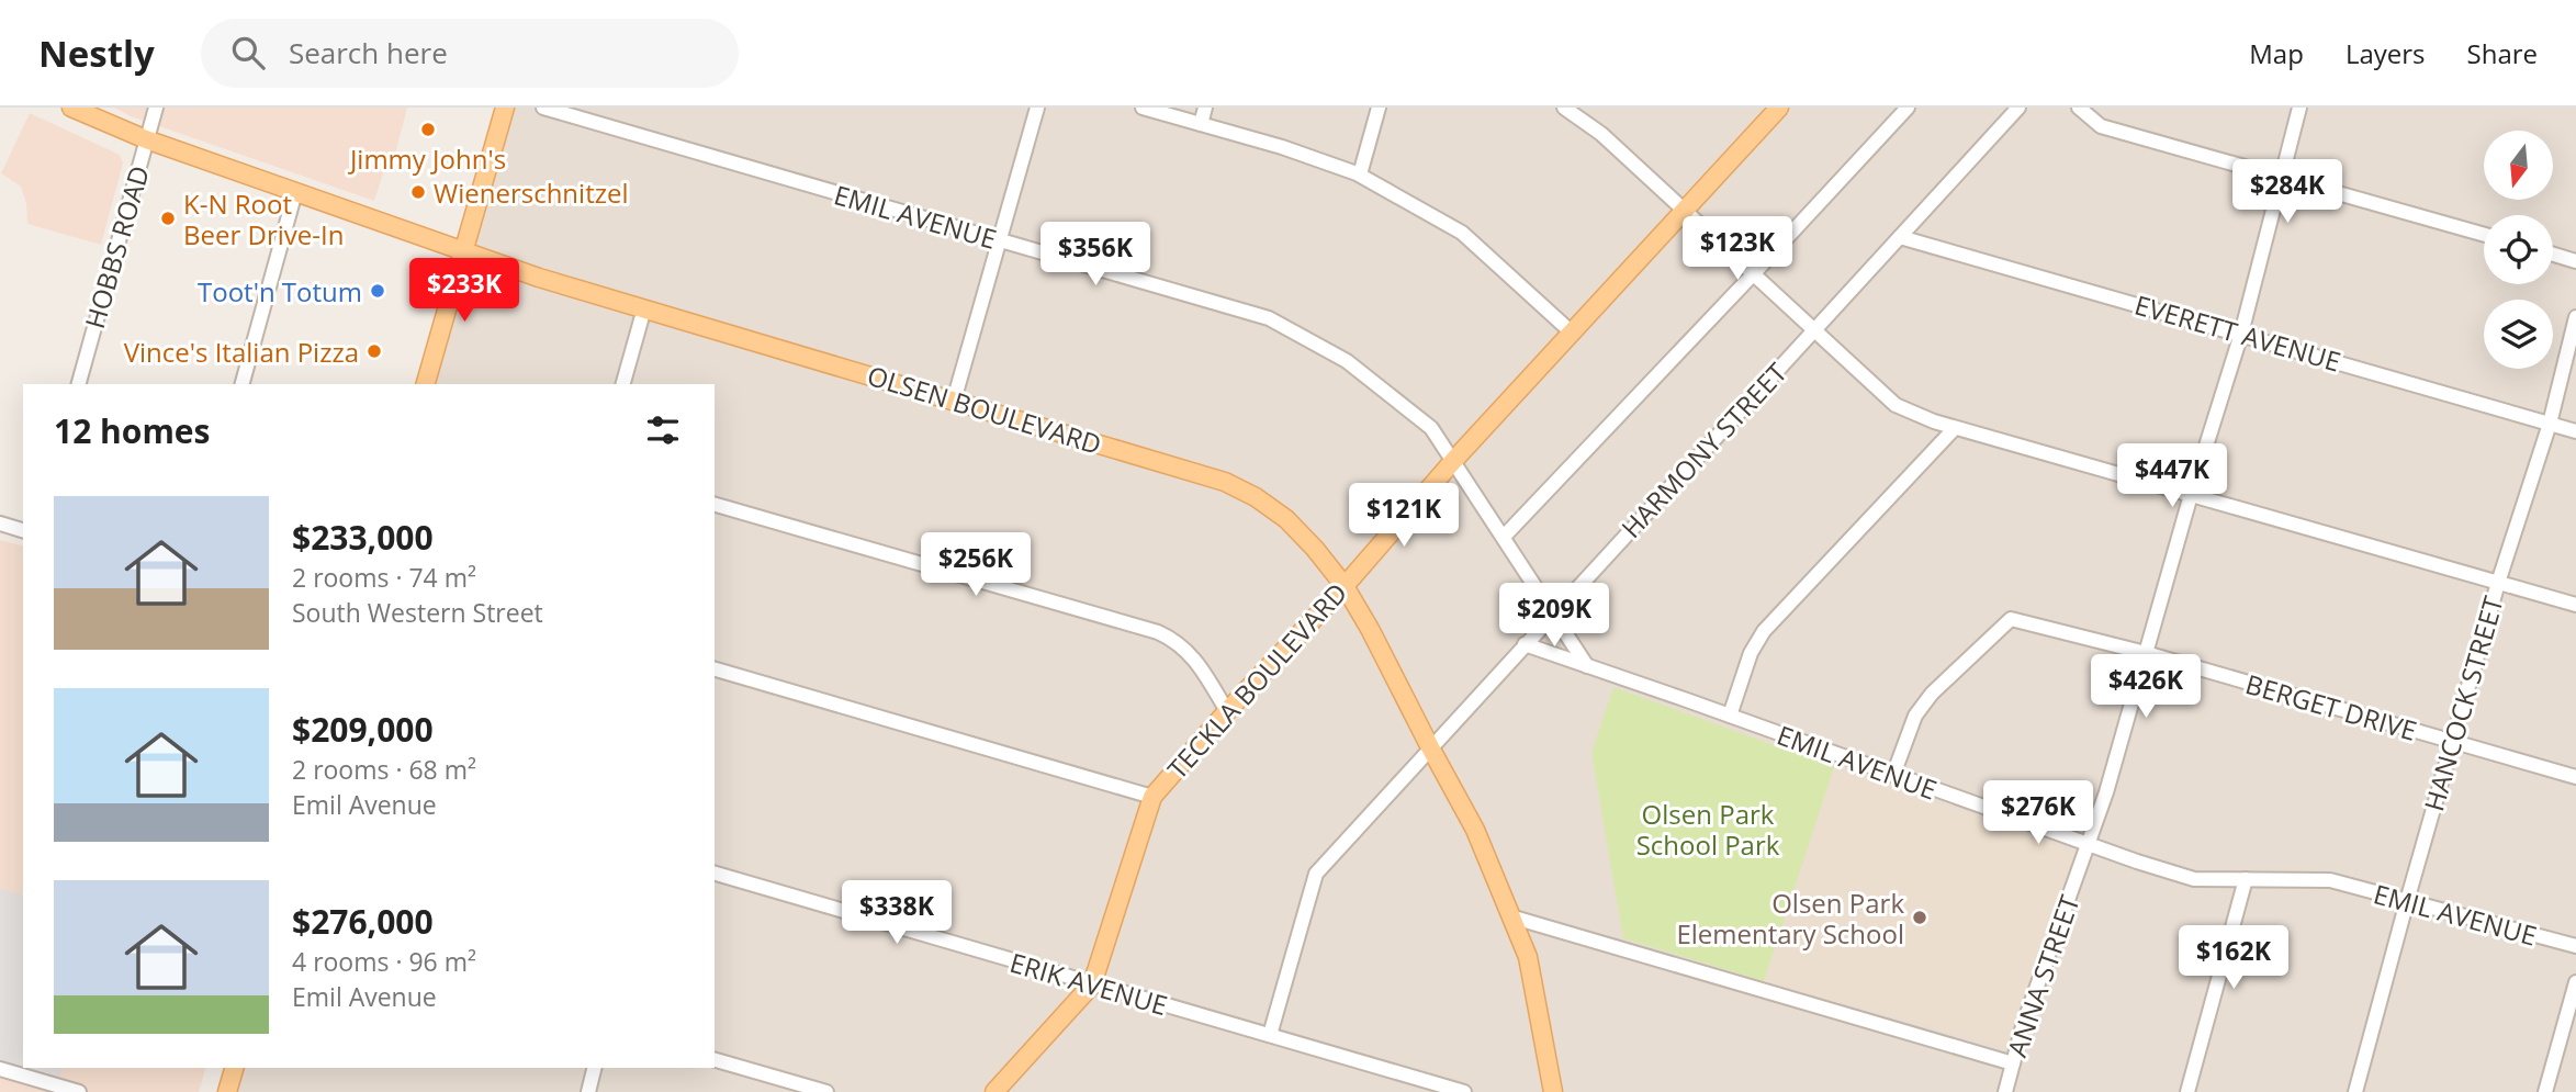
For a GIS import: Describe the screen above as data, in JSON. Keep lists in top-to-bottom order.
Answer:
{
  "streets": {
    "main road": ["OLSEN BOULEVARD", "TECKLA BOULEVARD"],
    "street": [
      "EMIL AVENUE",
      "HOBBS ROAD",
      "EVERETT AVENUE",
      "HARMONY STREET",
      "HANCOCK STREET",
      "BERGET DRIVE",
      "ANNA STREET",
      "ERIK AVENUE"
    ]
  },
  "crossings": [
    ["EMIL AVENUE", "HARMONY STREET"],
    ["EMIL AVENUE", "TECKLA BOULEVARD"],
    ["EMIL AVENUE", "HANCOCK STREET"],
    ["EMIL AVENUE", "BERGET DRIVE"],
    ["EMIL AVENUE", "ANNA STREET"],
    ["HOBBS ROAD", "OLSEN BOULEVARD"],
    ["EVERETT AVENUE", "HARMONY STREET"],
    ["EVERETT AVENUE", "HANCOCK STREET"],
    ["EVERETT AVENUE", "ANNA STREET"],
    ["OLSEN BOULEVARD", "HARMONY STREET"],
    ["OLSEN BOULEVARD", "TECKLA BOULEVARD"],
    ["HARMONY STREET", "ERIK AVENUE"],
    ["TECKLA BOULEVARD", "ERIK AVENUE"],
    ["HANCOCK STREET", "BERGET DRIVE"],
    ["BERGET DRIVE", "ANNA STREET"]
  ],
  "parks": ["Olsen Park School Park"],
  "places": [
    "Jimmy John's",
    "Wienerschnitzel",
    "K-N Root Beer Drive-In",
    "Toot'n Totum",
    "Vince's Italian Pizza",
    "Olsen Park Elementary School"
  ],
  "north": "bottom",
  "page": {
    "header": "Nestly",
    "search": "Search here",
    "nav": ["Map", "Layers", "Share"],
    "price": [
      "$284K",
      "$123K",
      "$356K",
      "$233K",
      "$447K",
      "$121K",
      "$256K",
      "$209K",
      "$426K",
      "$276K",
      "$338K",
      "$162K"
    ],
    "heading": "12 homes",
    "list": [
      {
        "name": "$233,000",
        "note": "2 rooms · 74 m² · South Western Street"
      },
      {
        "name": "$209,000",
        "note": "2 rooms · 68 m² · Emil Avenue"
      },
      {
        "name": "$276,000",
        "note": "4 rooms · 96 m² · Emil Avenue"
      }
    ]
  }
}
